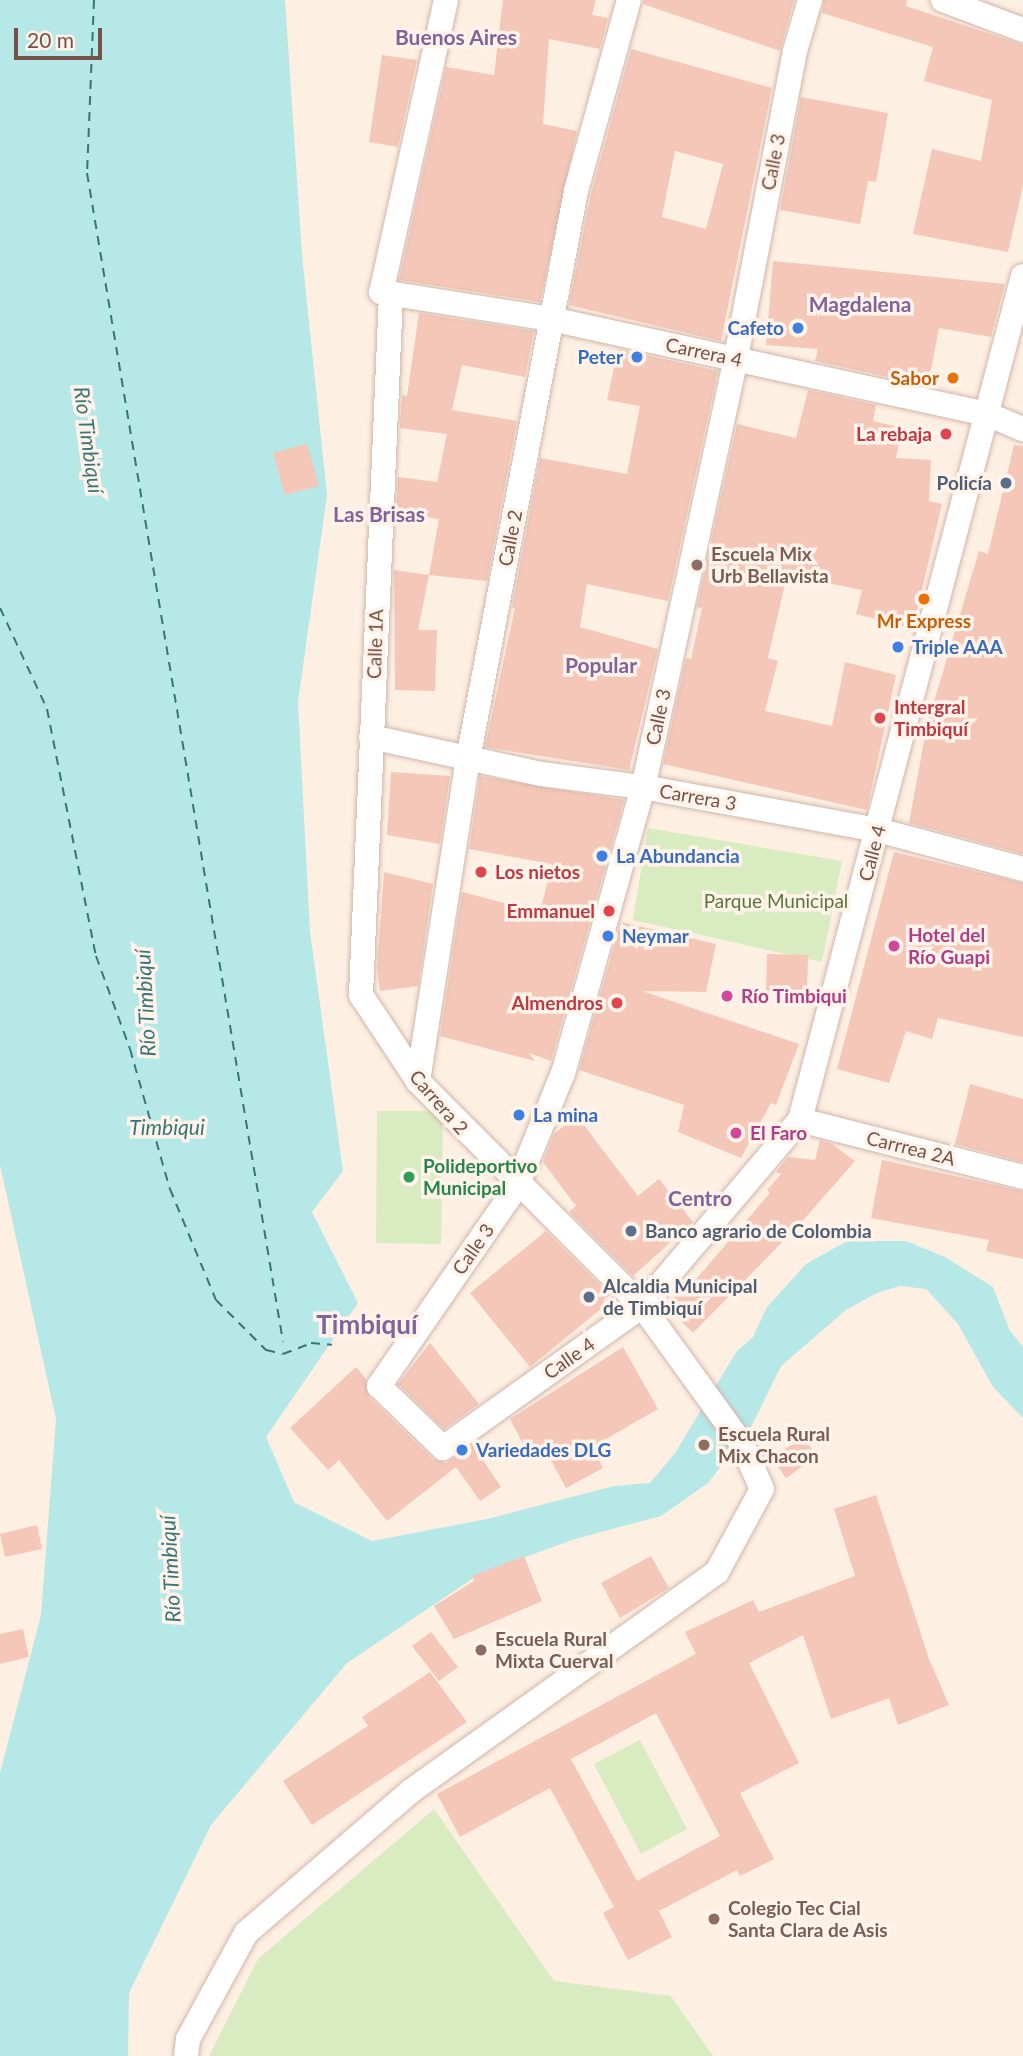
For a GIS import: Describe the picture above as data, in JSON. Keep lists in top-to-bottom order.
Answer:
{
  "streets": {
    "street": [
      "Calle 3",
      "Carrera 4",
      "Calle 2",
      "Calle 1A",
      "Carrera 3",
      "Calle 4",
      "Carrera 2",
      "Carrrea 2A"
    ]
  },
  "crossings": [
    ["Calle 3", "Carrera 4"],
    ["Calle 3", "Carrera 3"],
    ["Calle 3", "Calle 4"],
    ["Calle 3", "Carrera 2"],
    ["Carrera 4", "Calle 2"],
    ["Carrera 4", "Calle 1A"],
    ["Carrera 4", "Calle 4"],
    ["Calle 2", "Carrera 3"],
    ["Calle 2", "Carrera 2"],
    ["Calle 1A", "Carrera 3"],
    ["Calle 1A", "Carrera 2"],
    ["Carrera 3", "Calle 4"],
    ["Calle 4", "Carrera 2"],
    ["Calle 4", "Carrrea 2A"]
  ],
  "districts": [
    "Buenos Aires",
    "Magdalena",
    "Las Brisas",
    "Popular",
    "Centro",
    "Timbiquí"
  ],
  "water": ["Río Timbiquí", "Timbiqui"],
  "parks": ["Parque Municipal"],
  "places": [
    "Cafeto",
    "Peter",
    "Sabor",
    "La rebaja",
    "Policía",
    "Escuela Mix Urb Bellavista",
    "Mr Express",
    "Triple AAA",
    "Intergral Timbiquí",
    "La Abundancia",
    "Los nietos",
    "Emmanuel",
    "Neymar",
    "Hotel del Río Guapi",
    "Río Timbiqui",
    "Almendros",
    "La mina",
    "El Faro",
    "Polideportivo Municipal",
    "Banco agrario de Colombia",
    "Alcaldia Municipal de Timbiquí",
    "Escuela Rural Mix Chacon",
    "Variedades DLG",
    "Escuela Rural Mixta Cuerval",
    "Colegio Tec Cial Santa Clara de Asis"
  ],
  "scale_bar": "20 m"
}
